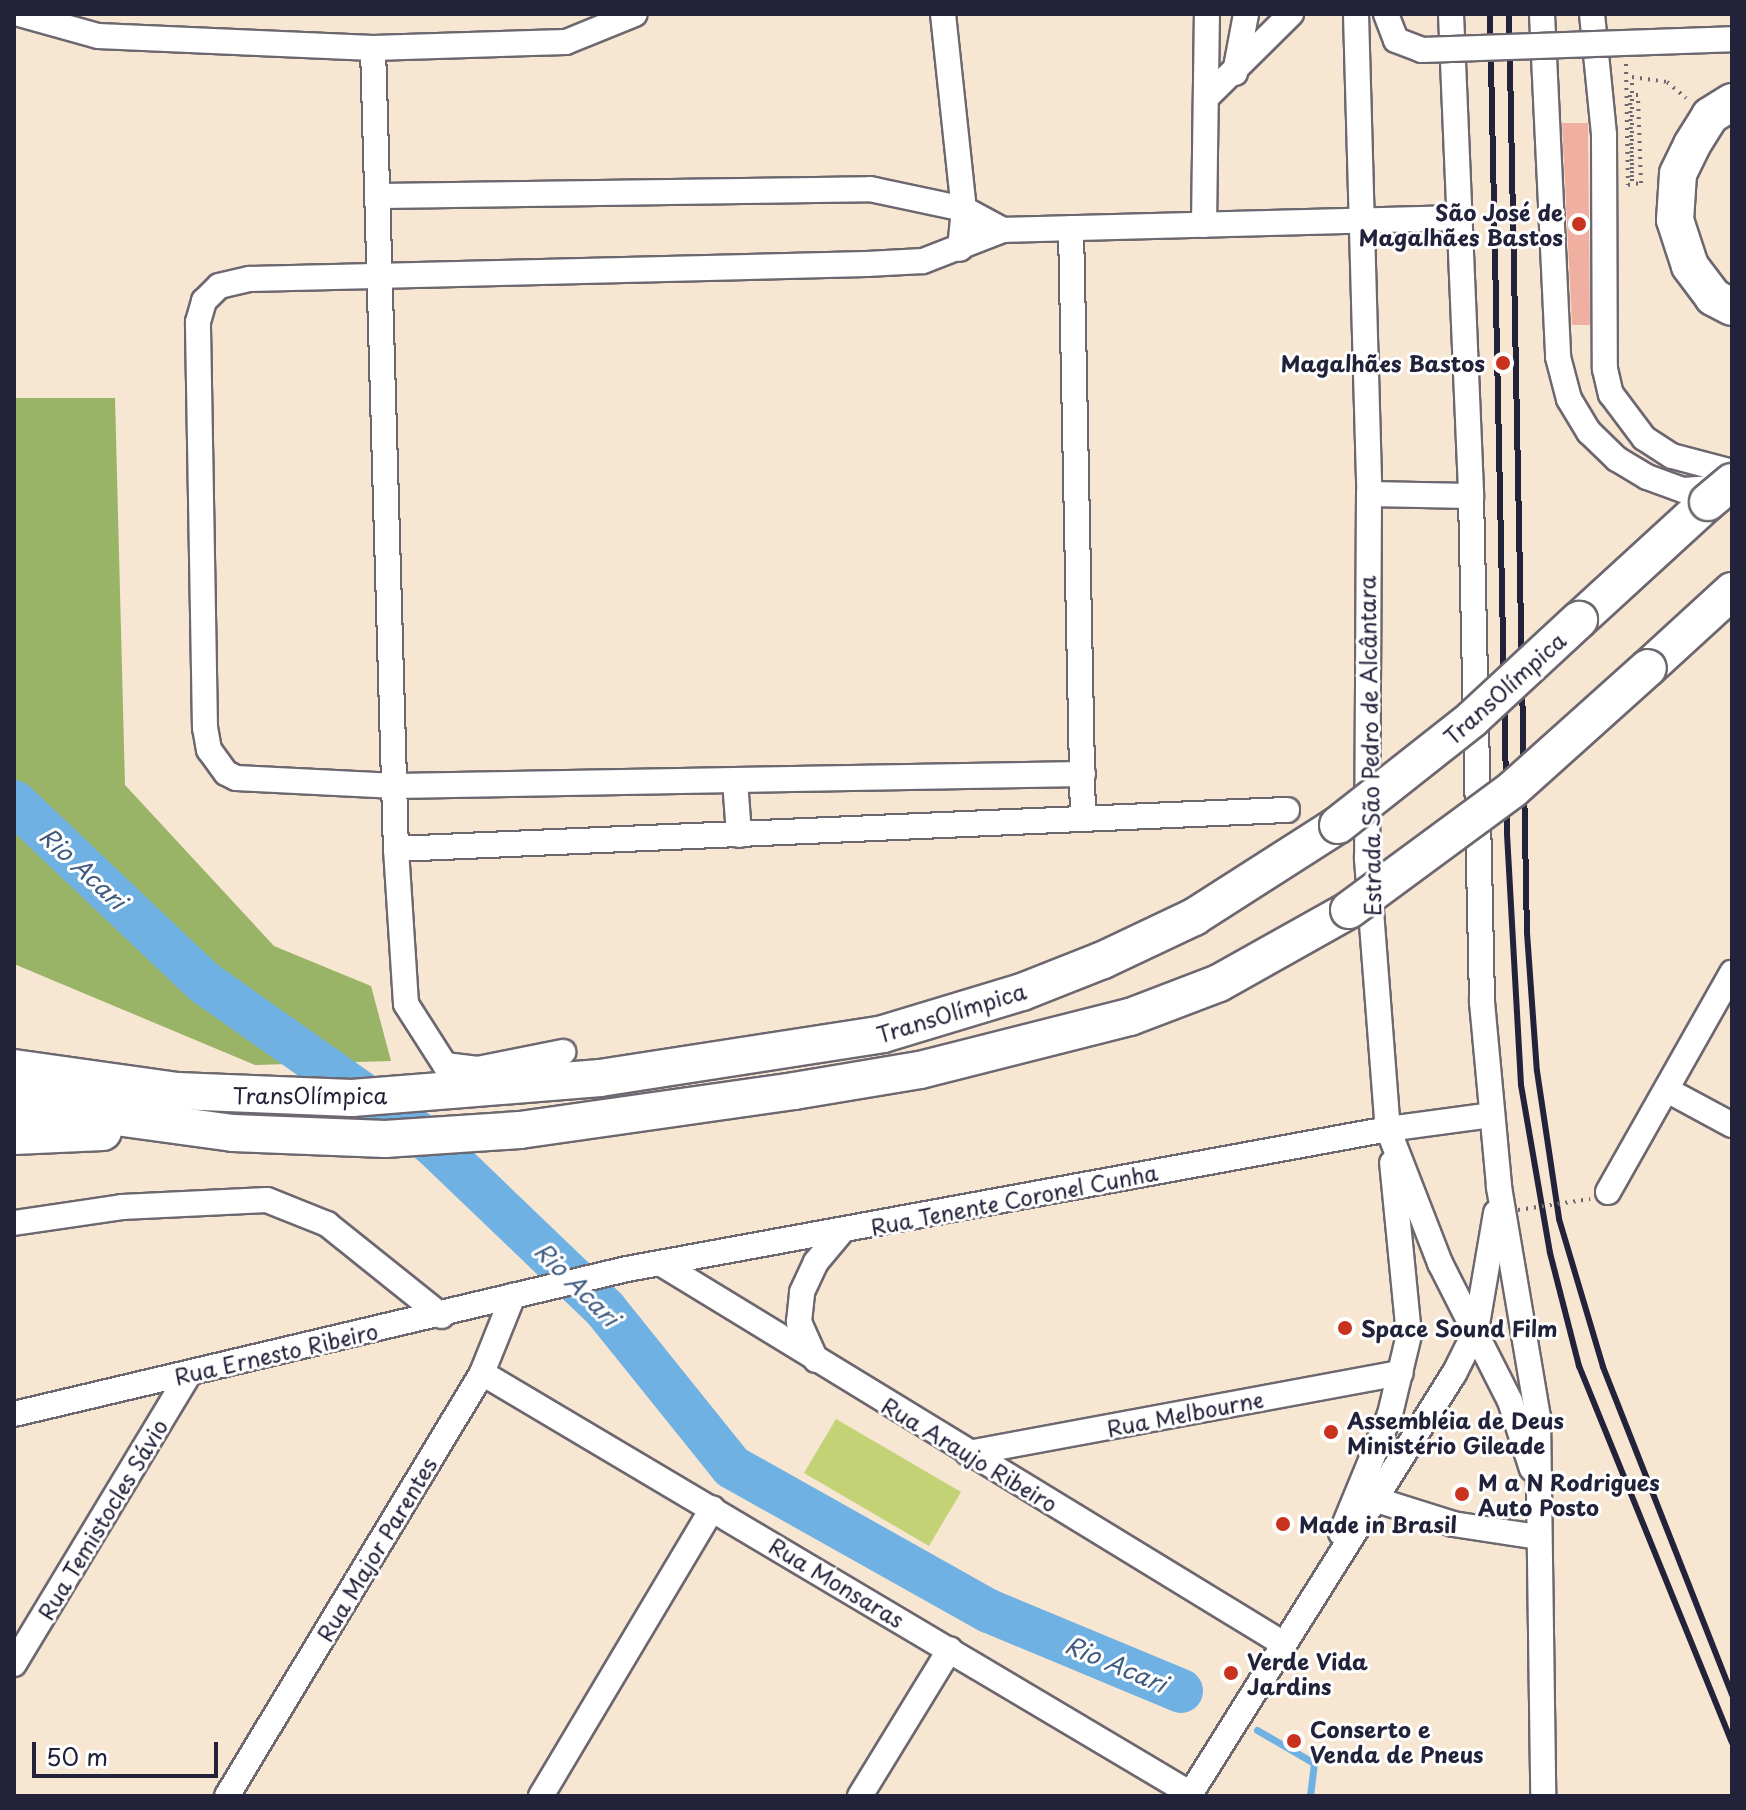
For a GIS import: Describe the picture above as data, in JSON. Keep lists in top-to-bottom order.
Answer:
{
  "streets": {
    "highway": ["TransOlímpica"],
    "street": [
      "Estrada São Pedro de Alcântara",
      "Rua Tenente Coronel Cunha",
      "Rua Ernesto Ribeiro",
      "Rua Melbourne",
      "Rua Araujo Ribeiro",
      "Rua Temistocles Sávio",
      "Rua Major Parentes",
      "Rua Monsaras"
    ]
  },
  "crossings": [
    ["Estrada São Pedro de Alcântara", "Rua Tenente Coronel Cunha"],
    ["Rua Tenente Coronel Cunha", "Rua Ernesto Ribeiro"],
    ["Rua Tenente Coronel Cunha", "Rua Araujo Ribeiro"],
    ["Rua Ernesto Ribeiro", "Rua Temistocles Sávio"],
    ["Rua Ernesto Ribeiro", "Rua Major Parentes"],
    ["Rua Melbourne", "Rua Araujo Ribeiro"],
    ["Rua Major Parentes", "Rua Monsaras"]
  ],
  "water": ["Rio Acari"],
  "places": [
    "São José de Magalhães Bastos",
    "Magalhães Bastos",
    "Space Sound Film",
    "Assembléia de Deus Ministério Gileade",
    "M a N Rodrigues Auto Posto",
    "Made in Brasil",
    "Verde Vida Jardins",
    "Conserto e Venda de Pneus"
  ],
  "scale_bar": "50 m"
}
